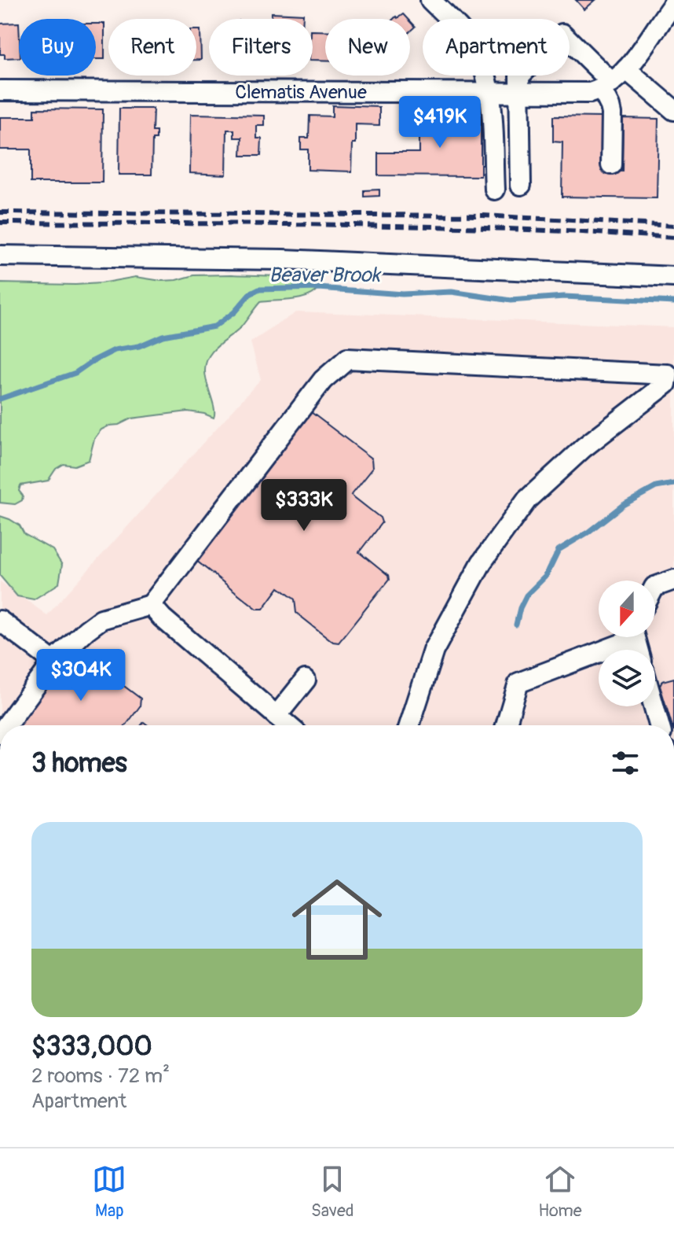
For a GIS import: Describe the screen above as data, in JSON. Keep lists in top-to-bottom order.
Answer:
{
  "streets": {
    "street": ["Clematis Avenue"]
  },
  "water": ["Beaver Brook"],
  "north": "bottom",
  "page": {
    "chip": [
      "Buy",
      "Rent",
      "Filters",
      "New",
      "Apartment"
    ],
    "price": ["$419K", "$333K", "$304K"],
    "heading": "3 homes",
    "list": [
      {
        "name": "$333,000",
        "note": "2 rooms · 72 m² · Apartment"
      }
    ],
    "tabs": ["Map", "Saved", "Home"]
  }
}
